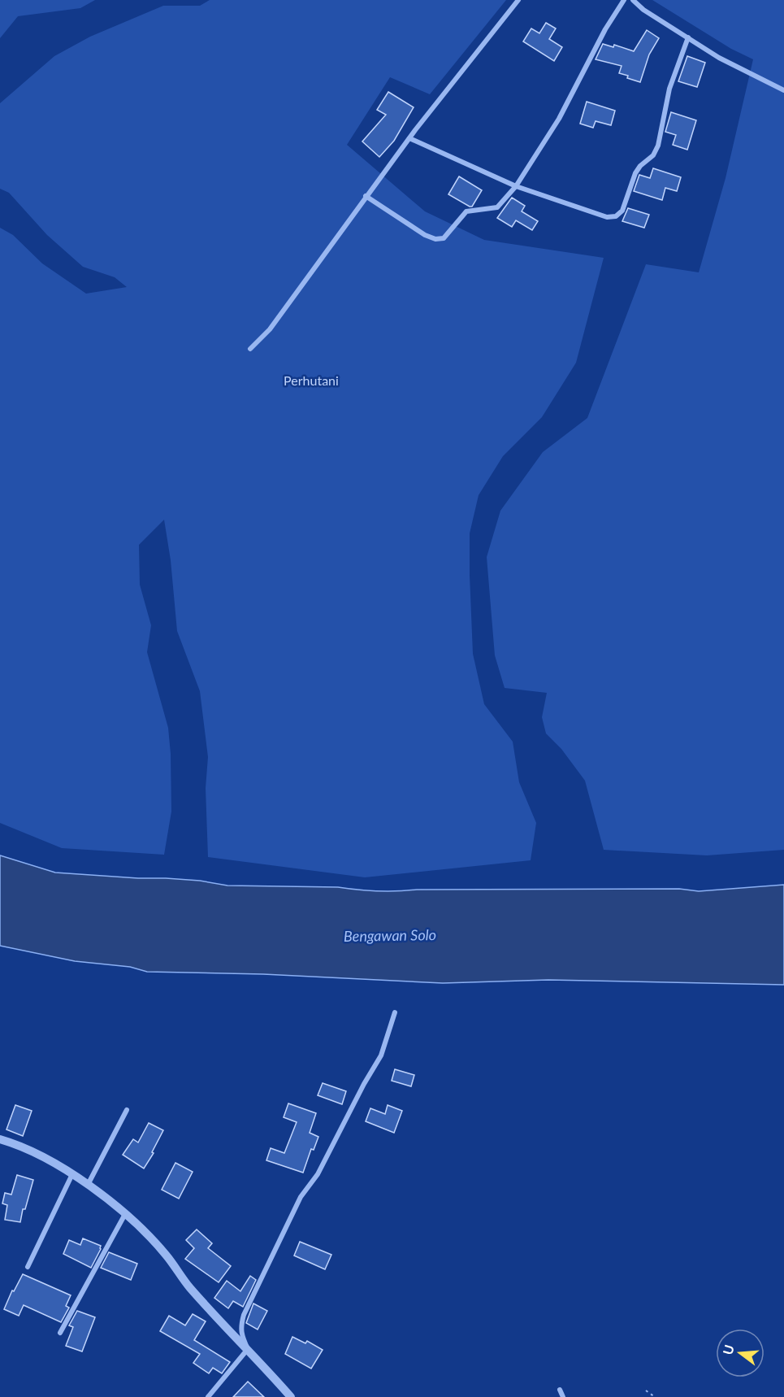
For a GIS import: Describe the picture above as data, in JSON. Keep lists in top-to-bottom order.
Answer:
{
  "water": ["Bengawan Solo"],
  "parks": ["Perhutani"],
  "north": "left"
}
